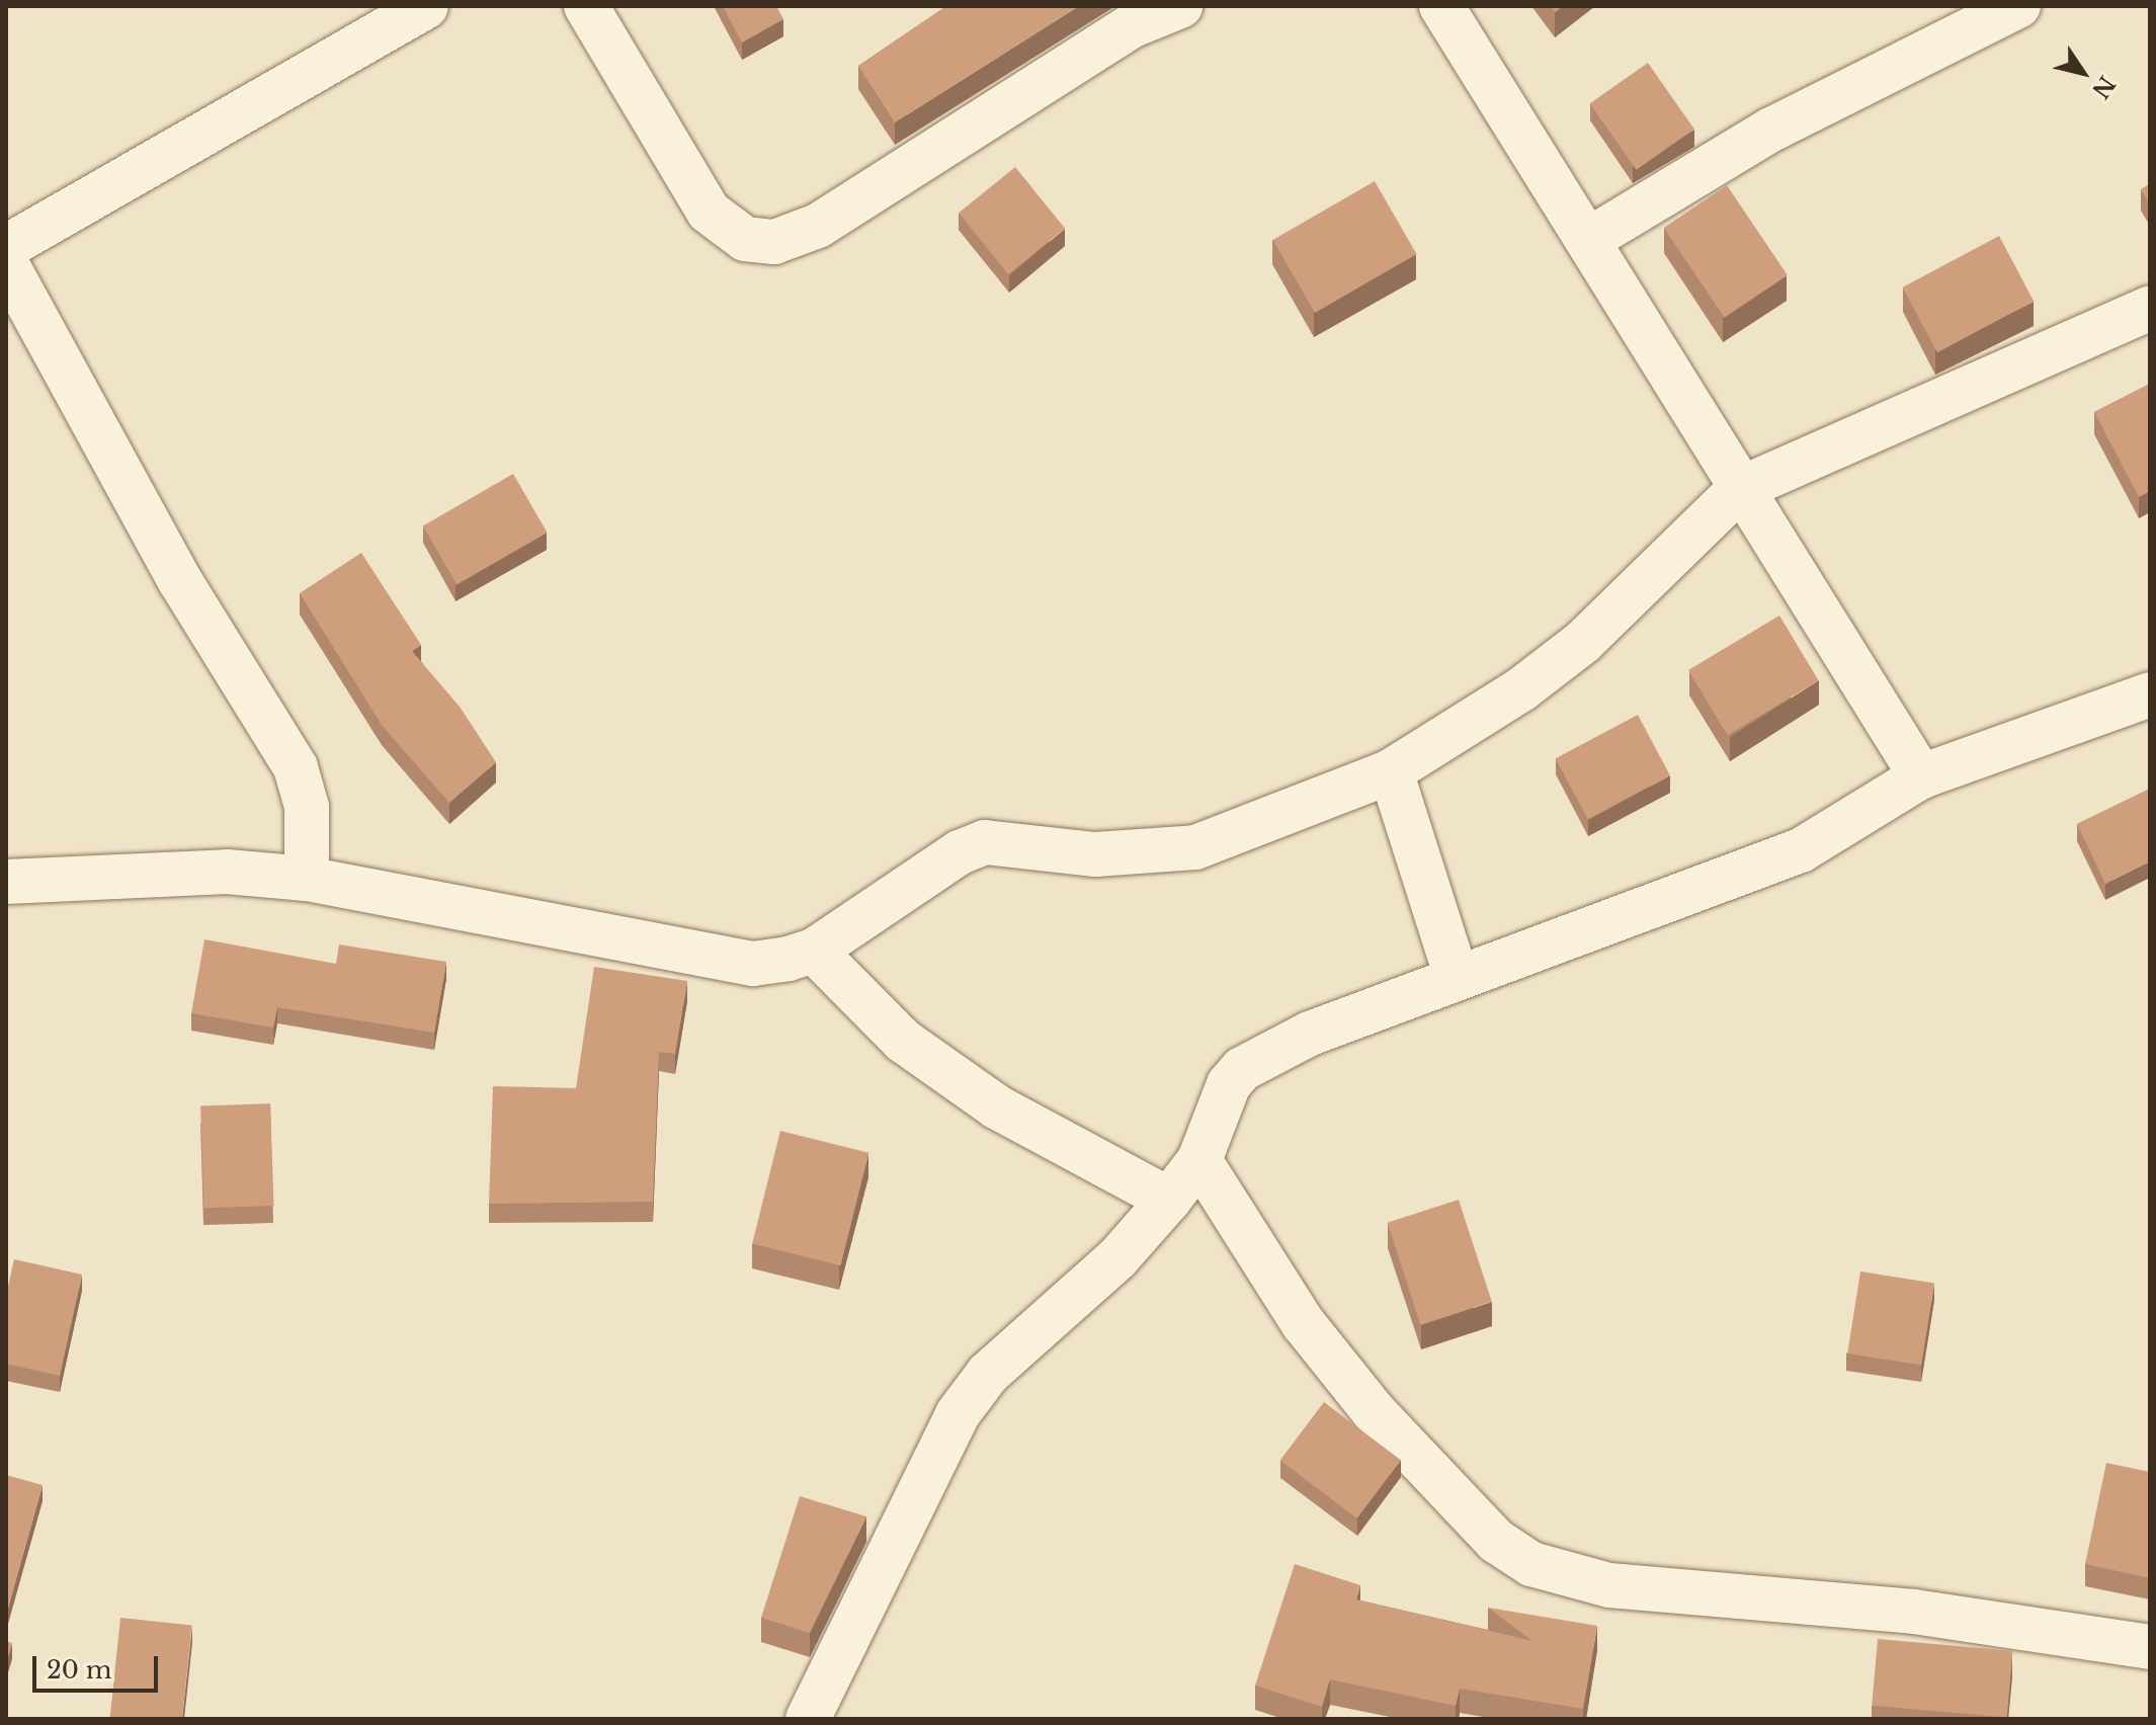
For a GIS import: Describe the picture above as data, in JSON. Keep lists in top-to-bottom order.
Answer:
{
  "scale_bar": "20 m",
  "north": "bottom right"
}
